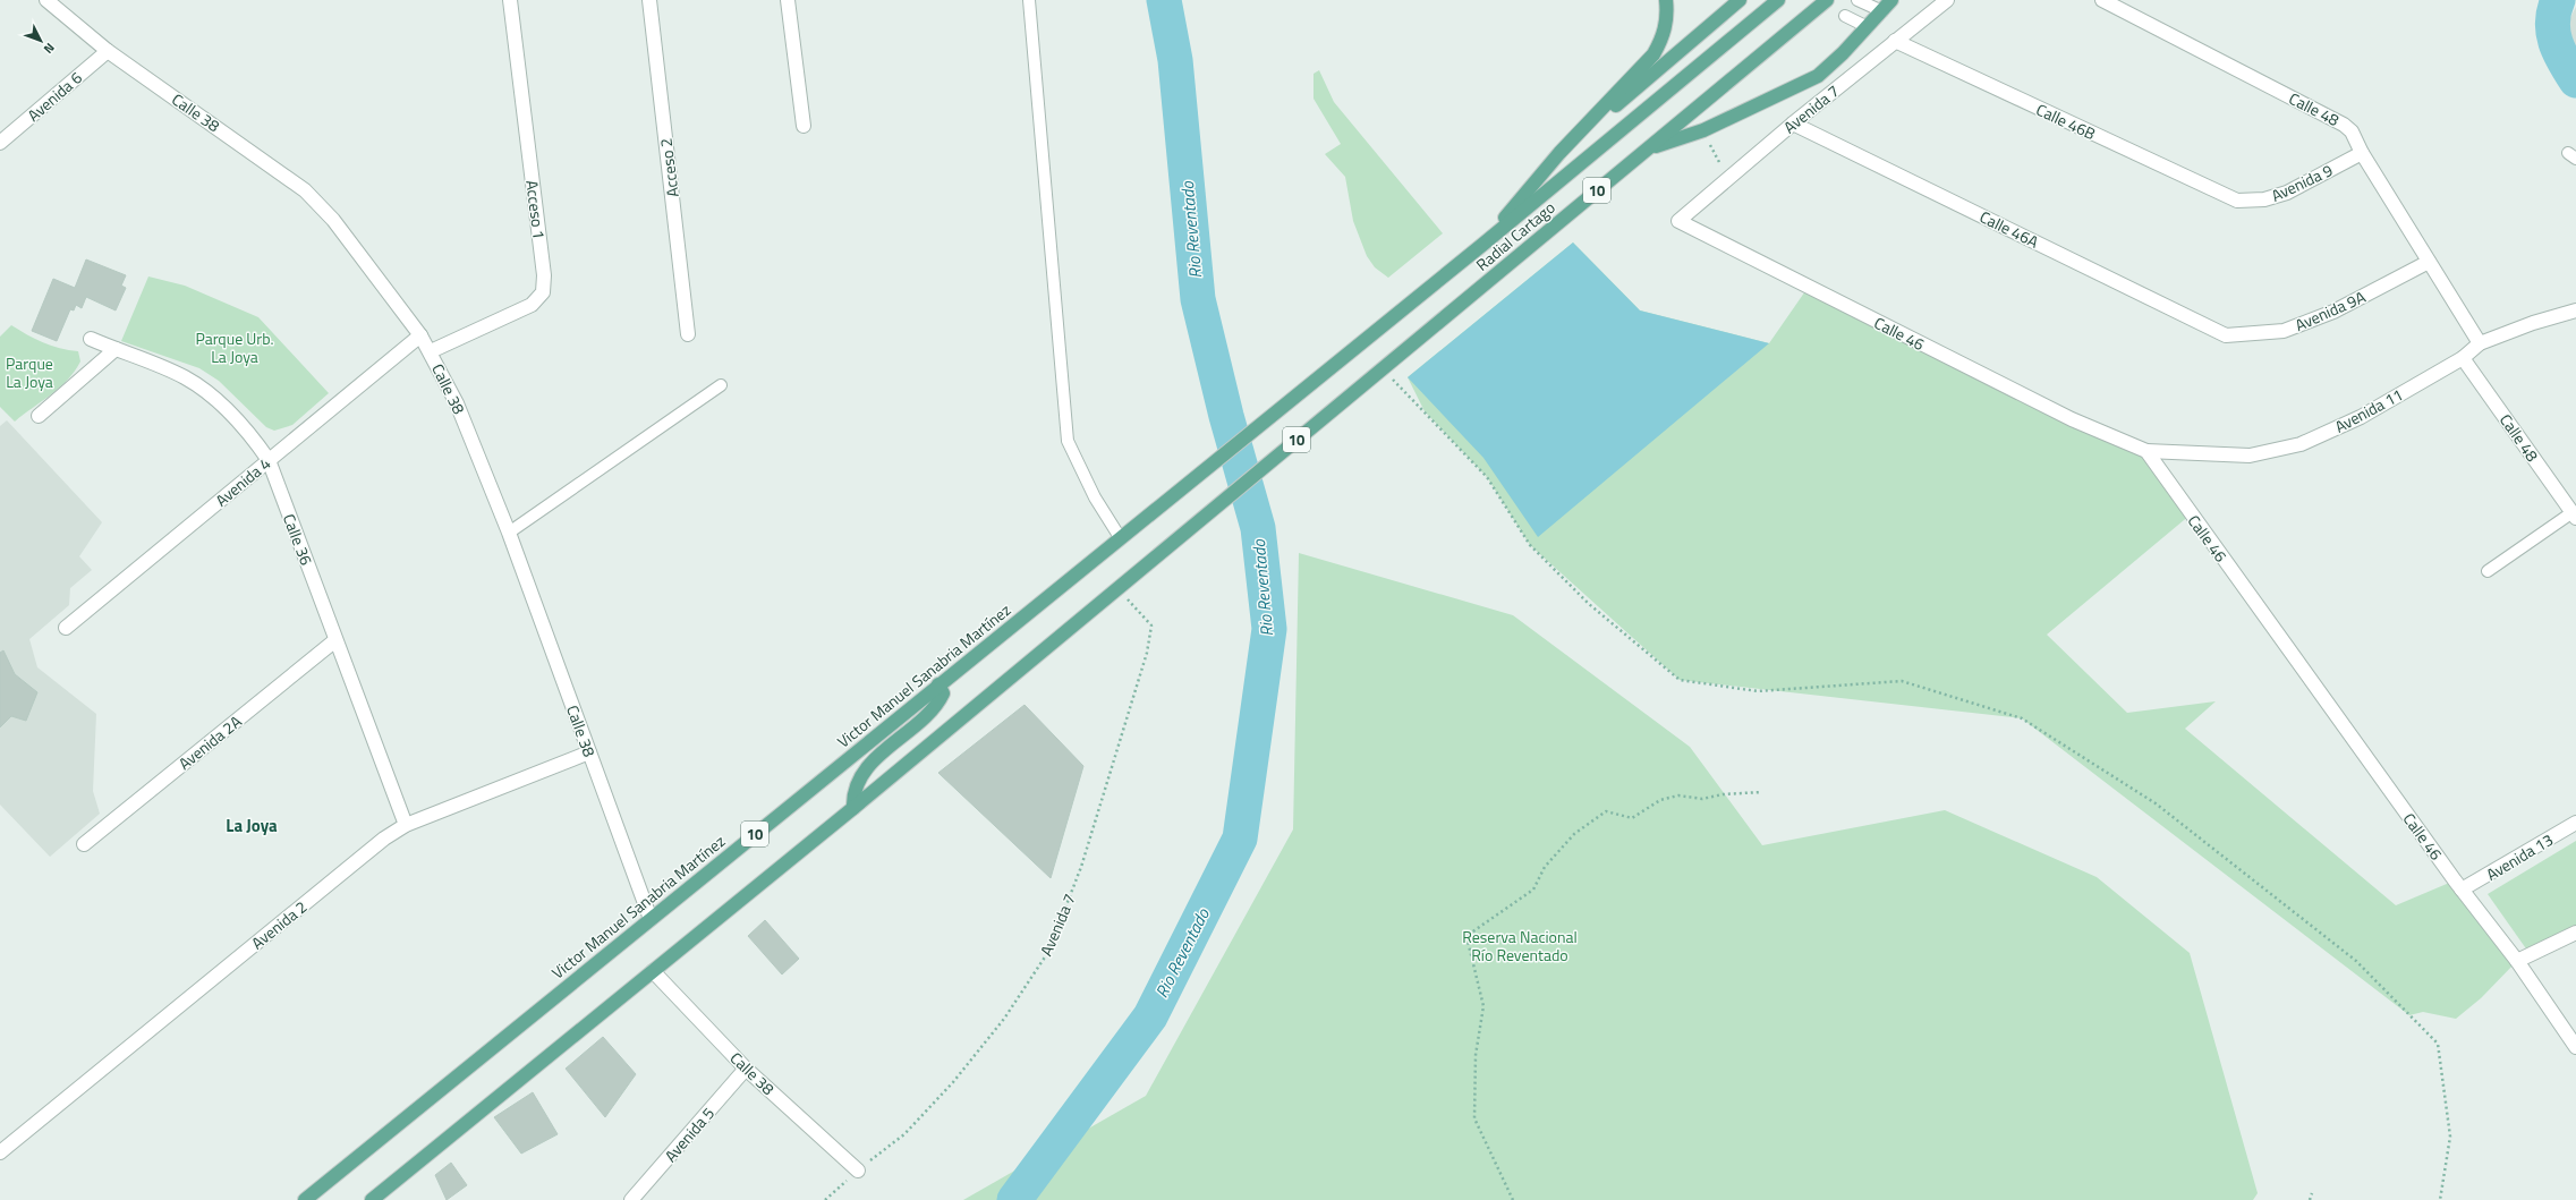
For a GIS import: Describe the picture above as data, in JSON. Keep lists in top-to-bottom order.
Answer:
{
  "streets": {
    "main road": ["10", "Radial Cartago", "Victor Manuel Sanabria Martínez"],
    "street": [
      "Avenida 6",
      "Avenida 7",
      "Calle 48",
      "Calle 38",
      "Calle 46B",
      "Acceso 2",
      "Avenida 9",
      "Acceso 1",
      "Calle 46A",
      "Avenida 9A",
      "Calle 46",
      "Avenida 11",
      "Avenida 4",
      "Calle 36",
      "Avenida 2A",
      "Avenida 13",
      "Avenida 2",
      "Avenida 5"
    ]
  },
  "crossings": [
    ["Avenida 6", "Calle 38"],
    ["Avenida 7", "Calle 38"],
    ["Avenida 7", "Calle 46B"],
    ["Avenida 7", "10"],
    ["Avenida 7", "Calle 46A"],
    ["Avenida 7", "Radial Cartago"],
    ["Avenida 7", "Calle 46"],
    ["Calle 48", "Avenida 9"],
    ["Calle 48", "Avenida 9A"],
    ["Calle 48", "Avenida 11"],
    ["Calle 38", "10"],
    ["Calle 38", "Acceso 1"],
    ["Calle 38", "Avenida 4"],
    ["Calle 38", "Victor Manuel Sanabria Martínez"],
    ["Calle 38", "Avenida 2"],
    ["Calle 38", "Avenida 5"],
    ["Calle 46B", "Avenida 9"],
    ["10", "Radial Cartago"],
    ["Calle 46A", "Avenida 9A"],
    ["Radial Cartago", "Victor Manuel Sanabria Martínez"],
    ["Calle 46", "Avenida 11"],
    ["Calle 46", "Avenida 13"],
    ["Avenida 4", "Calle 36"],
    ["Calle 36", "Avenida 2A"],
    ["Calle 36", "Avenida 2"]
  ],
  "districts": ["La Joya"],
  "water": ["Rio Reventado"],
  "parks": ["Parque Urb. La Joya", "Parque La Joya", "Reserva Nacional Río Reventado"],
  "north": "bottom right"
}
